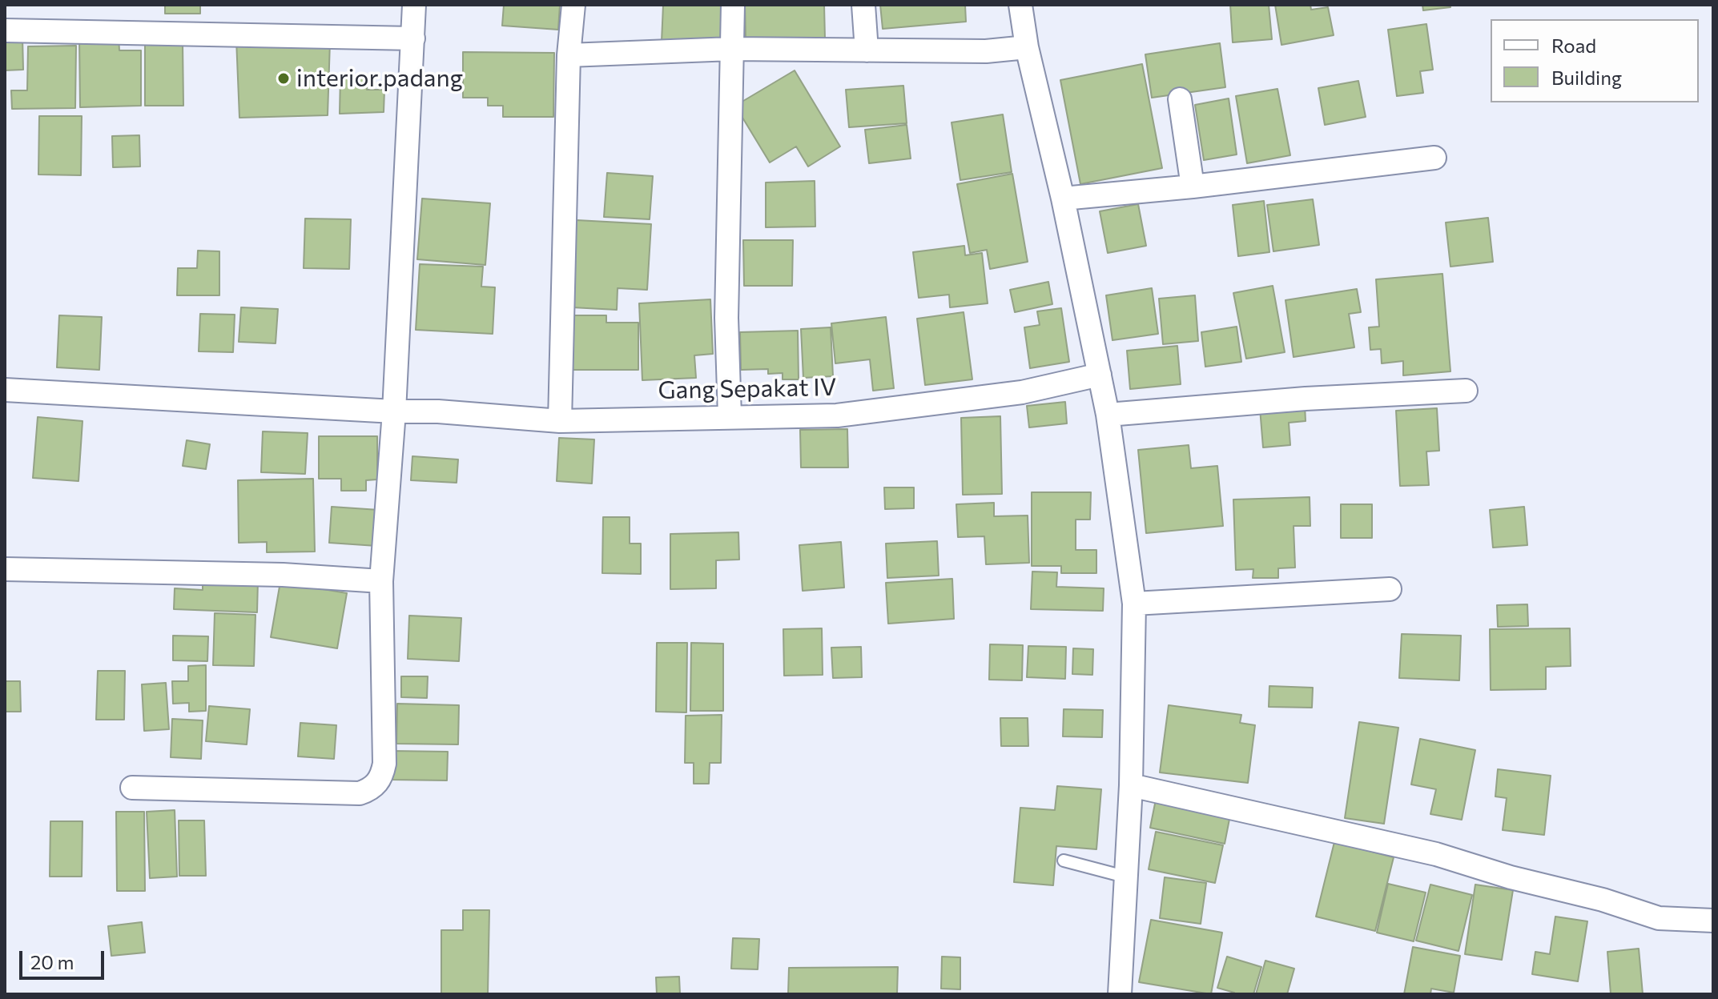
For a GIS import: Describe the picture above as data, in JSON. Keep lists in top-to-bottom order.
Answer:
{
  "streets": {
    "street": ["Gang Sepakat IV"]
  },
  "places": ["interior.padang"],
  "legend": ["Road", "Building"],
  "scale_bar": "20 m"
}
